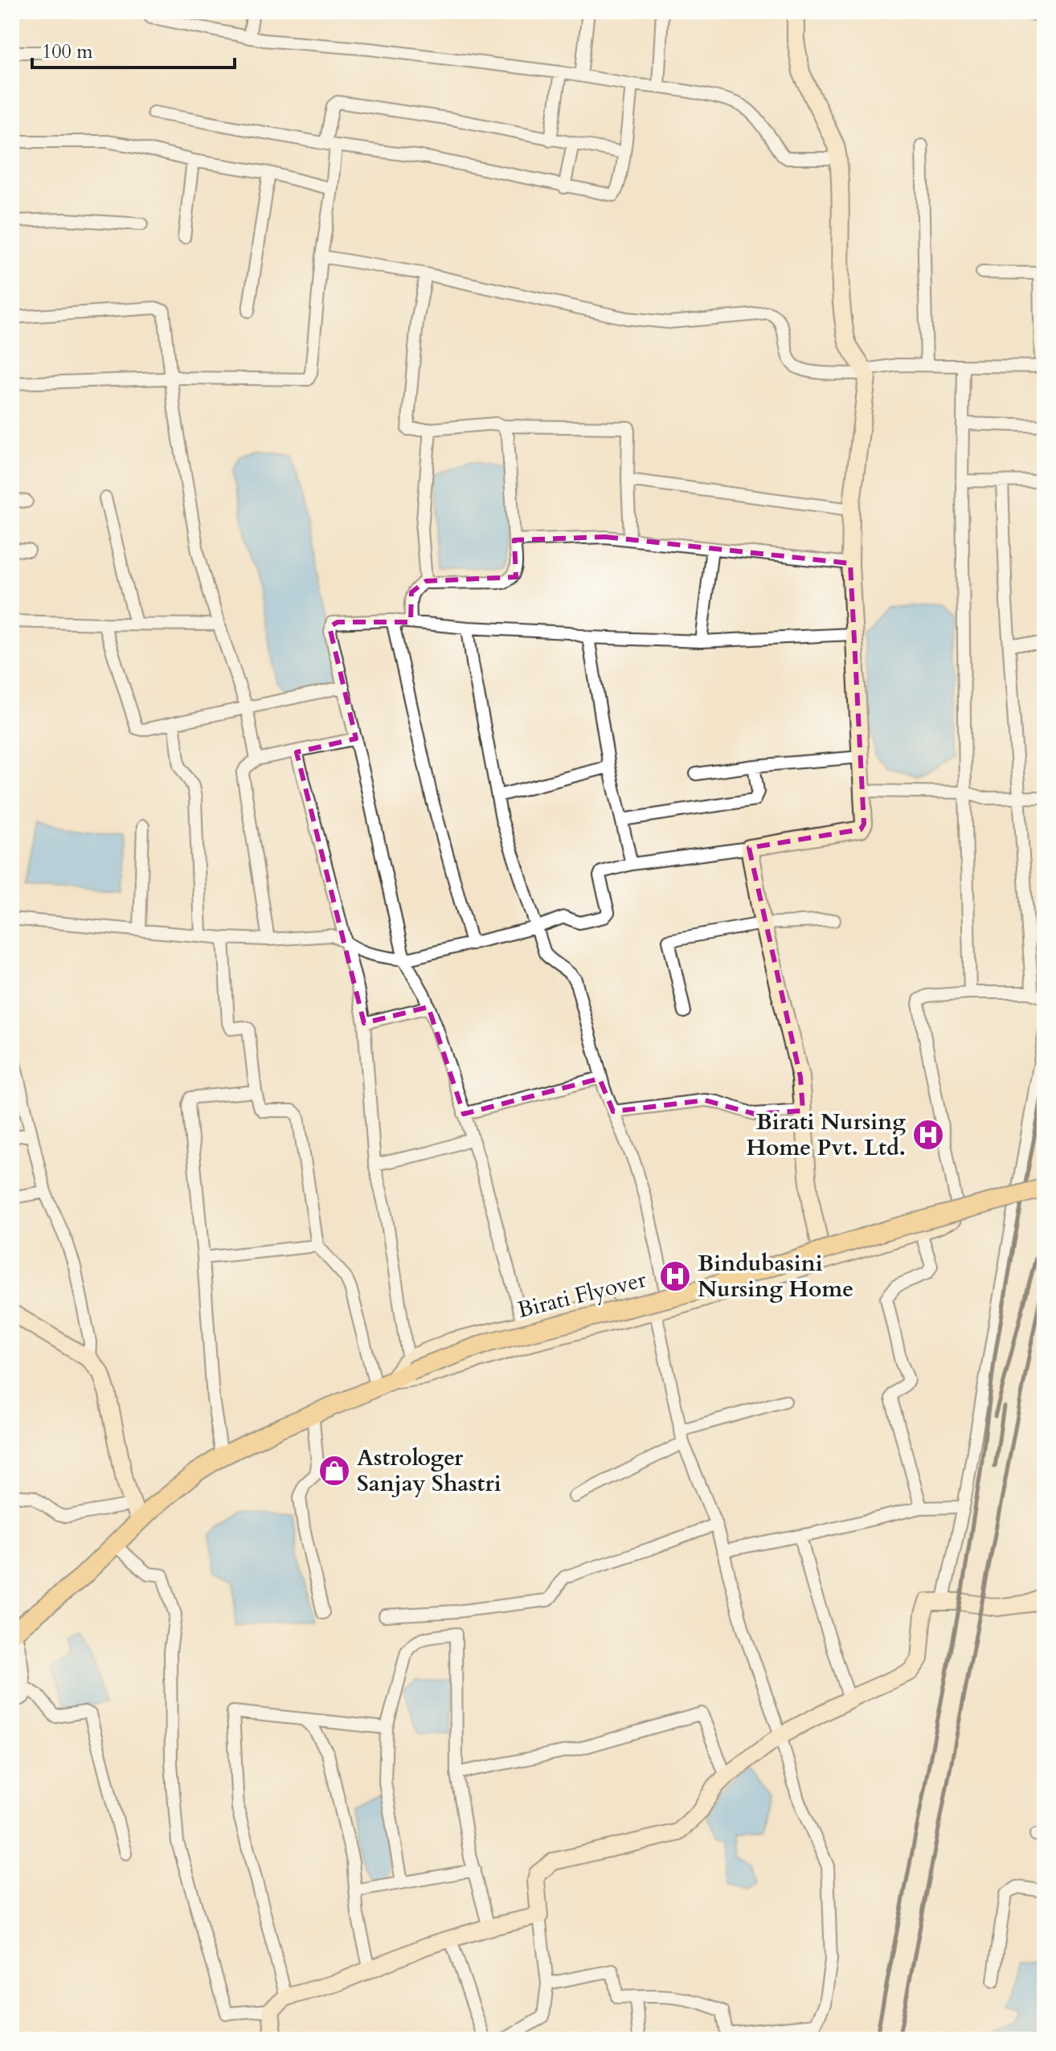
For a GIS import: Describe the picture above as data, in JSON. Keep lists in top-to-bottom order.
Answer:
{
  "streets": {
    "main road": ["Birati Flyover"]
  },
  "places": {
    "hospital": ["Birati Nursing Home Pvt. Ltd.", "Bindubasini Nursing Home"],
    "shop": ["Astrologer Sanjay Shastri"]
  },
  "scale_bar": "100 m"
}
